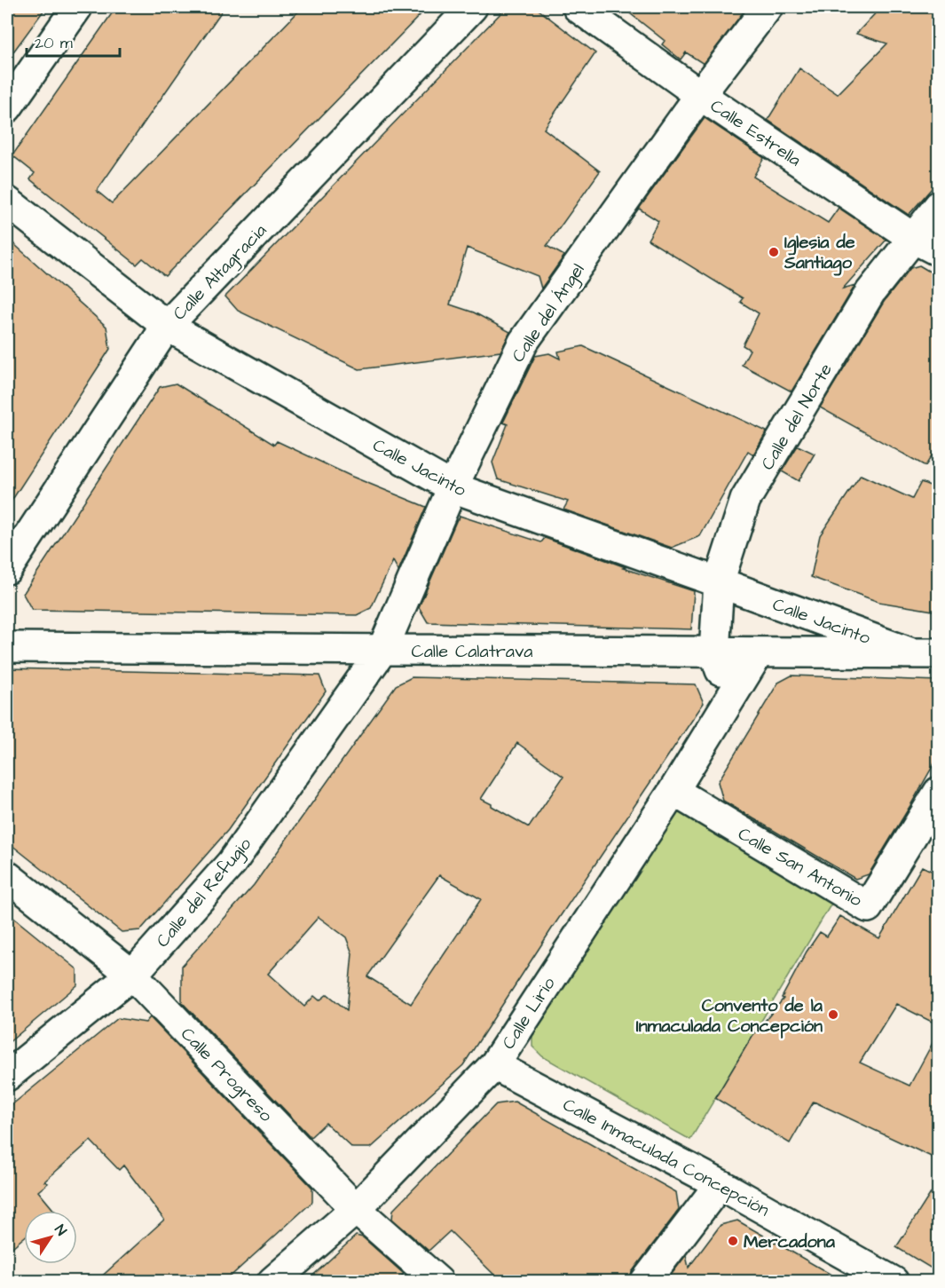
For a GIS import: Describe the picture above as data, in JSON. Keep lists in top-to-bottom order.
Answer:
{
  "streets": {
    "street": [
      "Calle Estrella",
      "Calle Altagracia",
      "Calle del Ángel",
      "Calle del Norte",
      "Calle Jacinto",
      "Calle Calatrava",
      "Calle San Antonio",
      "Calle del Refugio",
      "Calle Lirio",
      "Calle Progreso",
      "Calle Inmaculada Concepción"
    ]
  },
  "crossings": [
    ["Calle Estrella", "Calle del Ángel"],
    ["Calle Estrella", "Calle del Norte"],
    ["Calle Altagracia", "Calle Jacinto"],
    ["Calle del Ángel", "Calle Jacinto"],
    ["Calle del Ángel", "Calle Calatrava"],
    ["Calle del Ángel", "Calle del Refugio"],
    ["Calle del Norte", "Calle Jacinto"],
    ["Calle del Norte", "Calle Calatrava"],
    ["Calle Jacinto", "Calle Calatrava"],
    ["Calle Calatrava", "Calle del Refugio"],
    ["Calle Calatrava", "Calle Lirio"],
    ["Calle San Antonio", "Calle Lirio"],
    ["Calle del Refugio", "Calle Progreso"],
    ["Calle Lirio", "Calle Progreso"],
    ["Calle Lirio", "Calle Inmaculada Concepción"]
  ],
  "places": ["Iglesia de Santiago", "Convento de la Inmaculada Concepción", "Mercadona"],
  "scale_bar": "20 m",
  "north": "top right"
}
